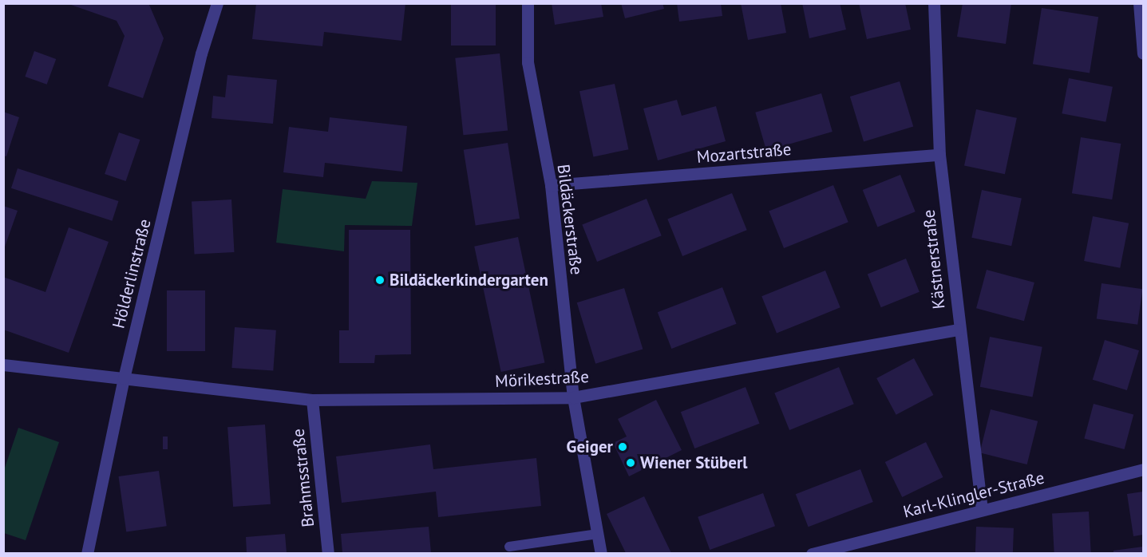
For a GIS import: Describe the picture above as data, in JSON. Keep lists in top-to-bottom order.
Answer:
{
  "streets": {
    "street": [
      "Mozartstraße",
      "Bildäckerstraße",
      "Kästnerstraße",
      "Hölderlinstraße",
      "Mörikestraße",
      "Brahmsstraße",
      "Karl-Klingler-Straße"
    ]
  },
  "crossings": [
    ["Mozartstraße", "Bildäckerstraße"],
    ["Mozartstraße", "Kästnerstraße"],
    ["Bildäckerstraße", "Mörikestraße"],
    ["Kästnerstraße", "Mörikestraße"],
    ["Kästnerstraße", "Karl-Klingler-Straße"],
    ["Hölderlinstraße", "Mörikestraße"],
    ["Mörikestraße", "Brahmsstraße"]
  ],
  "places": ["Bildäckerkindergarten", "Geiger", "Wiener Stüberl"]
}
